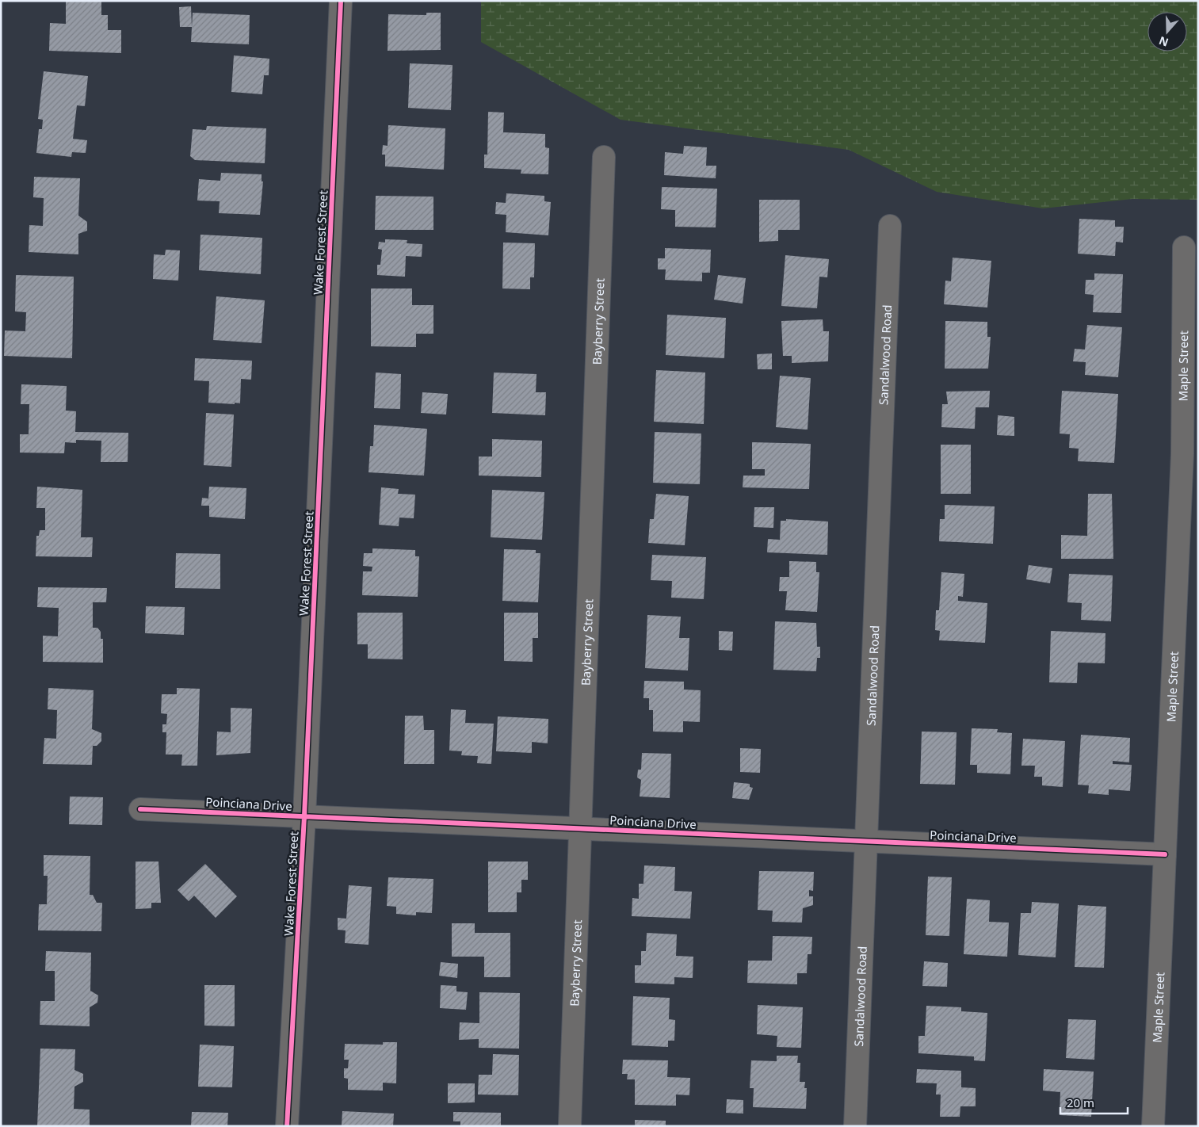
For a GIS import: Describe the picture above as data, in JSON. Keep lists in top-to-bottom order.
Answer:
{
  "streets": {
    "street": [
      "Wake Forest Street",
      "Bayberry Street",
      "Sandalwood Road",
      "Maple Street",
      "Poinciana Drive"
    ]
  },
  "crossings": [
    ["Wake Forest Street", "Poinciana Drive"],
    ["Bayberry Street", "Poinciana Drive"],
    ["Sandalwood Road", "Poinciana Drive"],
    ["Maple Street", "Poinciana Drive"]
  ],
  "scale_bar": "20 m",
  "north": "bottom"
}
